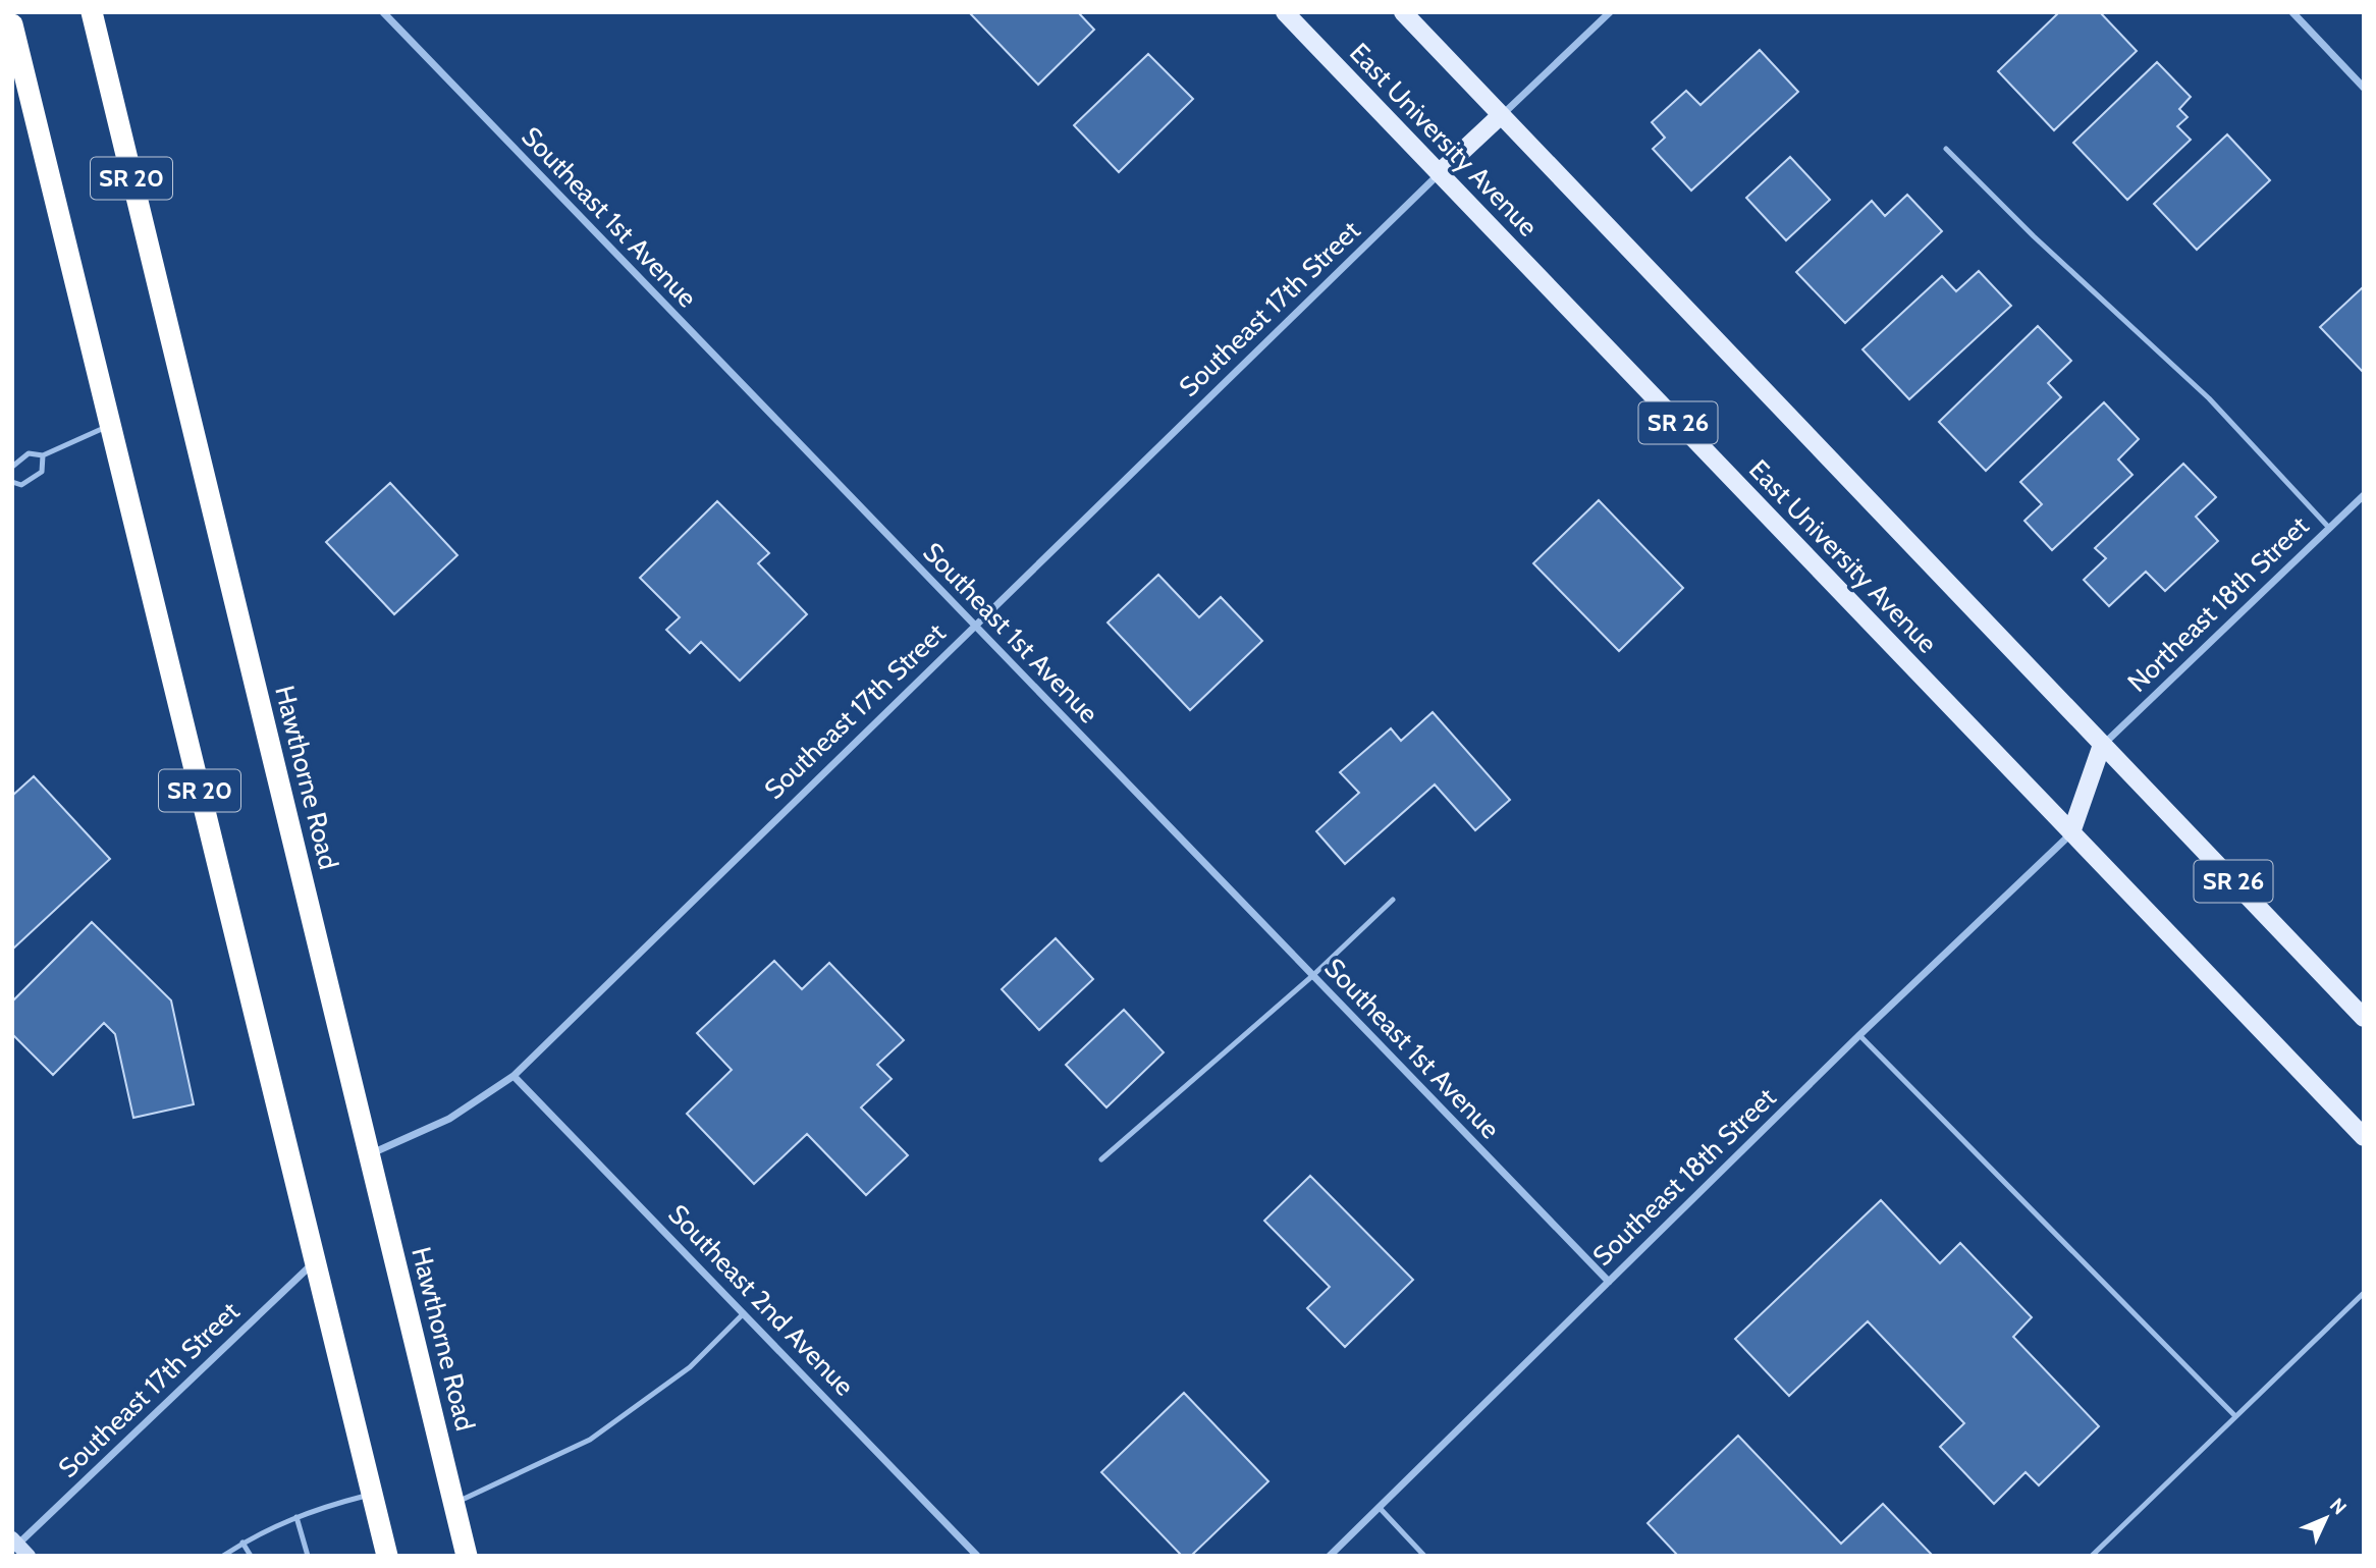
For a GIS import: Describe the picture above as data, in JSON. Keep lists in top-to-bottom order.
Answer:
{
  "streets": {
    "highway": ["SR 20", "Hawthorne Road"],
    "main road": ["East University Avenue", "SR 26"],
    "street": [
      "Southeast 1st Avenue",
      "Southeast 17th Street",
      "Northeast 18th Street",
      "Southeast 18th Street",
      "Southeast 2nd Avenue"
    ]
  },
  "crossings": [
    ["East University Avenue", "Southeast 17th Street"],
    ["East University Avenue", "Southeast 18th Street"],
    ["SR 20", "Southeast 17th Street"],
    ["Southeast 1st Avenue", "Southeast 17th Street"],
    ["Southeast 1st Avenue", "Southeast 18th Street"],
    ["Southeast 17th Street", "Hawthorne Road"],
    ["Southeast 17th Street", "Southeast 2nd Avenue"],
    ["SR 26", "Northeast 18th Street"]
  ],
  "north": "top right"
}
